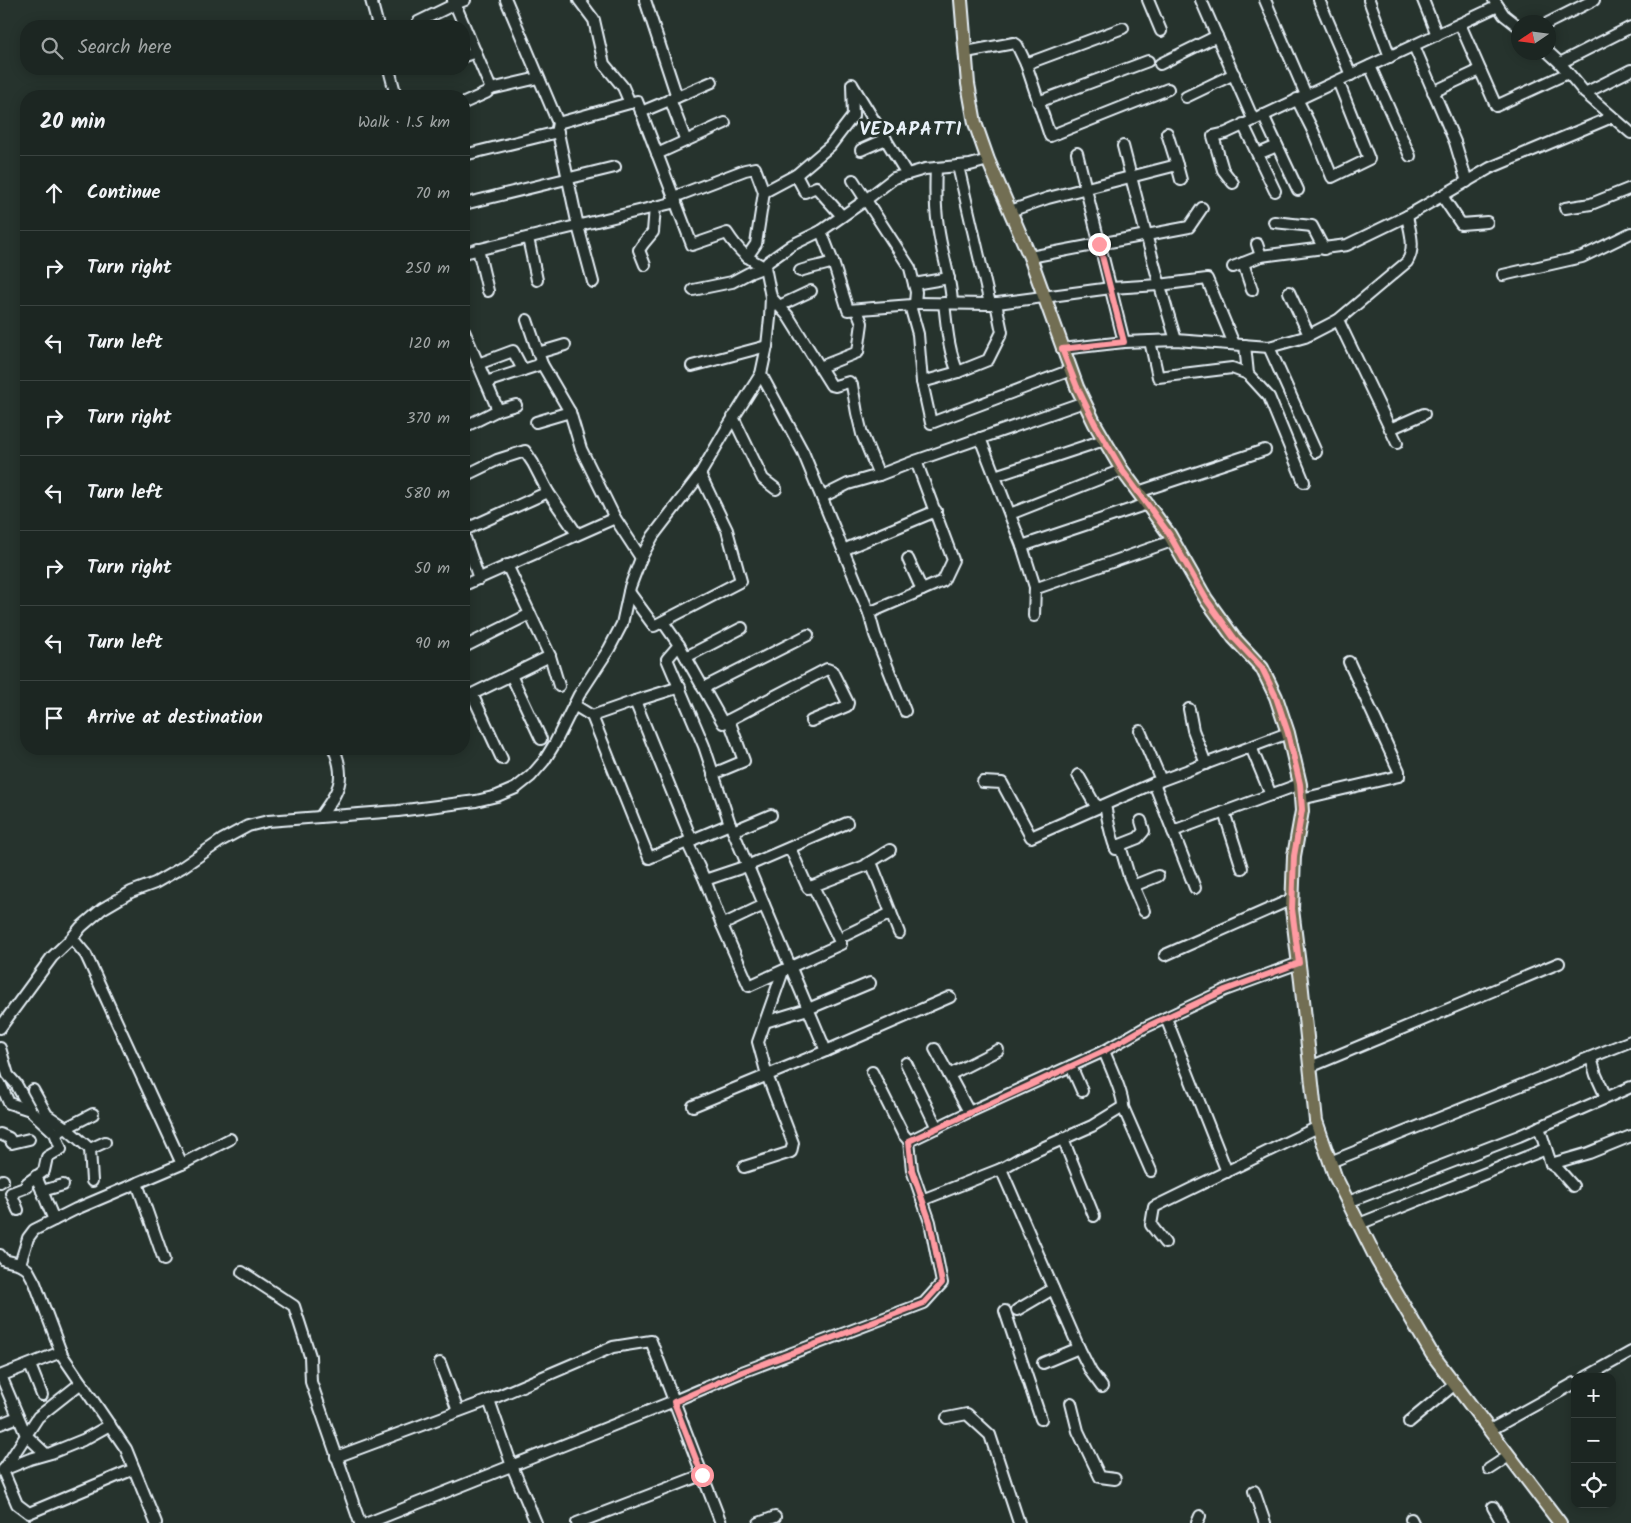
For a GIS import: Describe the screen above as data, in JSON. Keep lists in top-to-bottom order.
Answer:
{
  "districts": ["VEDAPATTI"],
  "north": "left",
  "page": {
    "search": "Search here",
    "heading": ["20 min", "Walk · 1.5 km"],
    "list": [
      ["Continue", "70 m"],
      ["Turn right", "250 m"],
      ["Turn left", "120 m"],
      ["Turn right", "370 m"],
      ["Turn left", "580 m"],
      ["Turn right", "50 m"],
      ["Turn left", "90 m"],
      "Arrive at destination"
    ],
    "map_buttons": ["+", "−"]
  }
}
